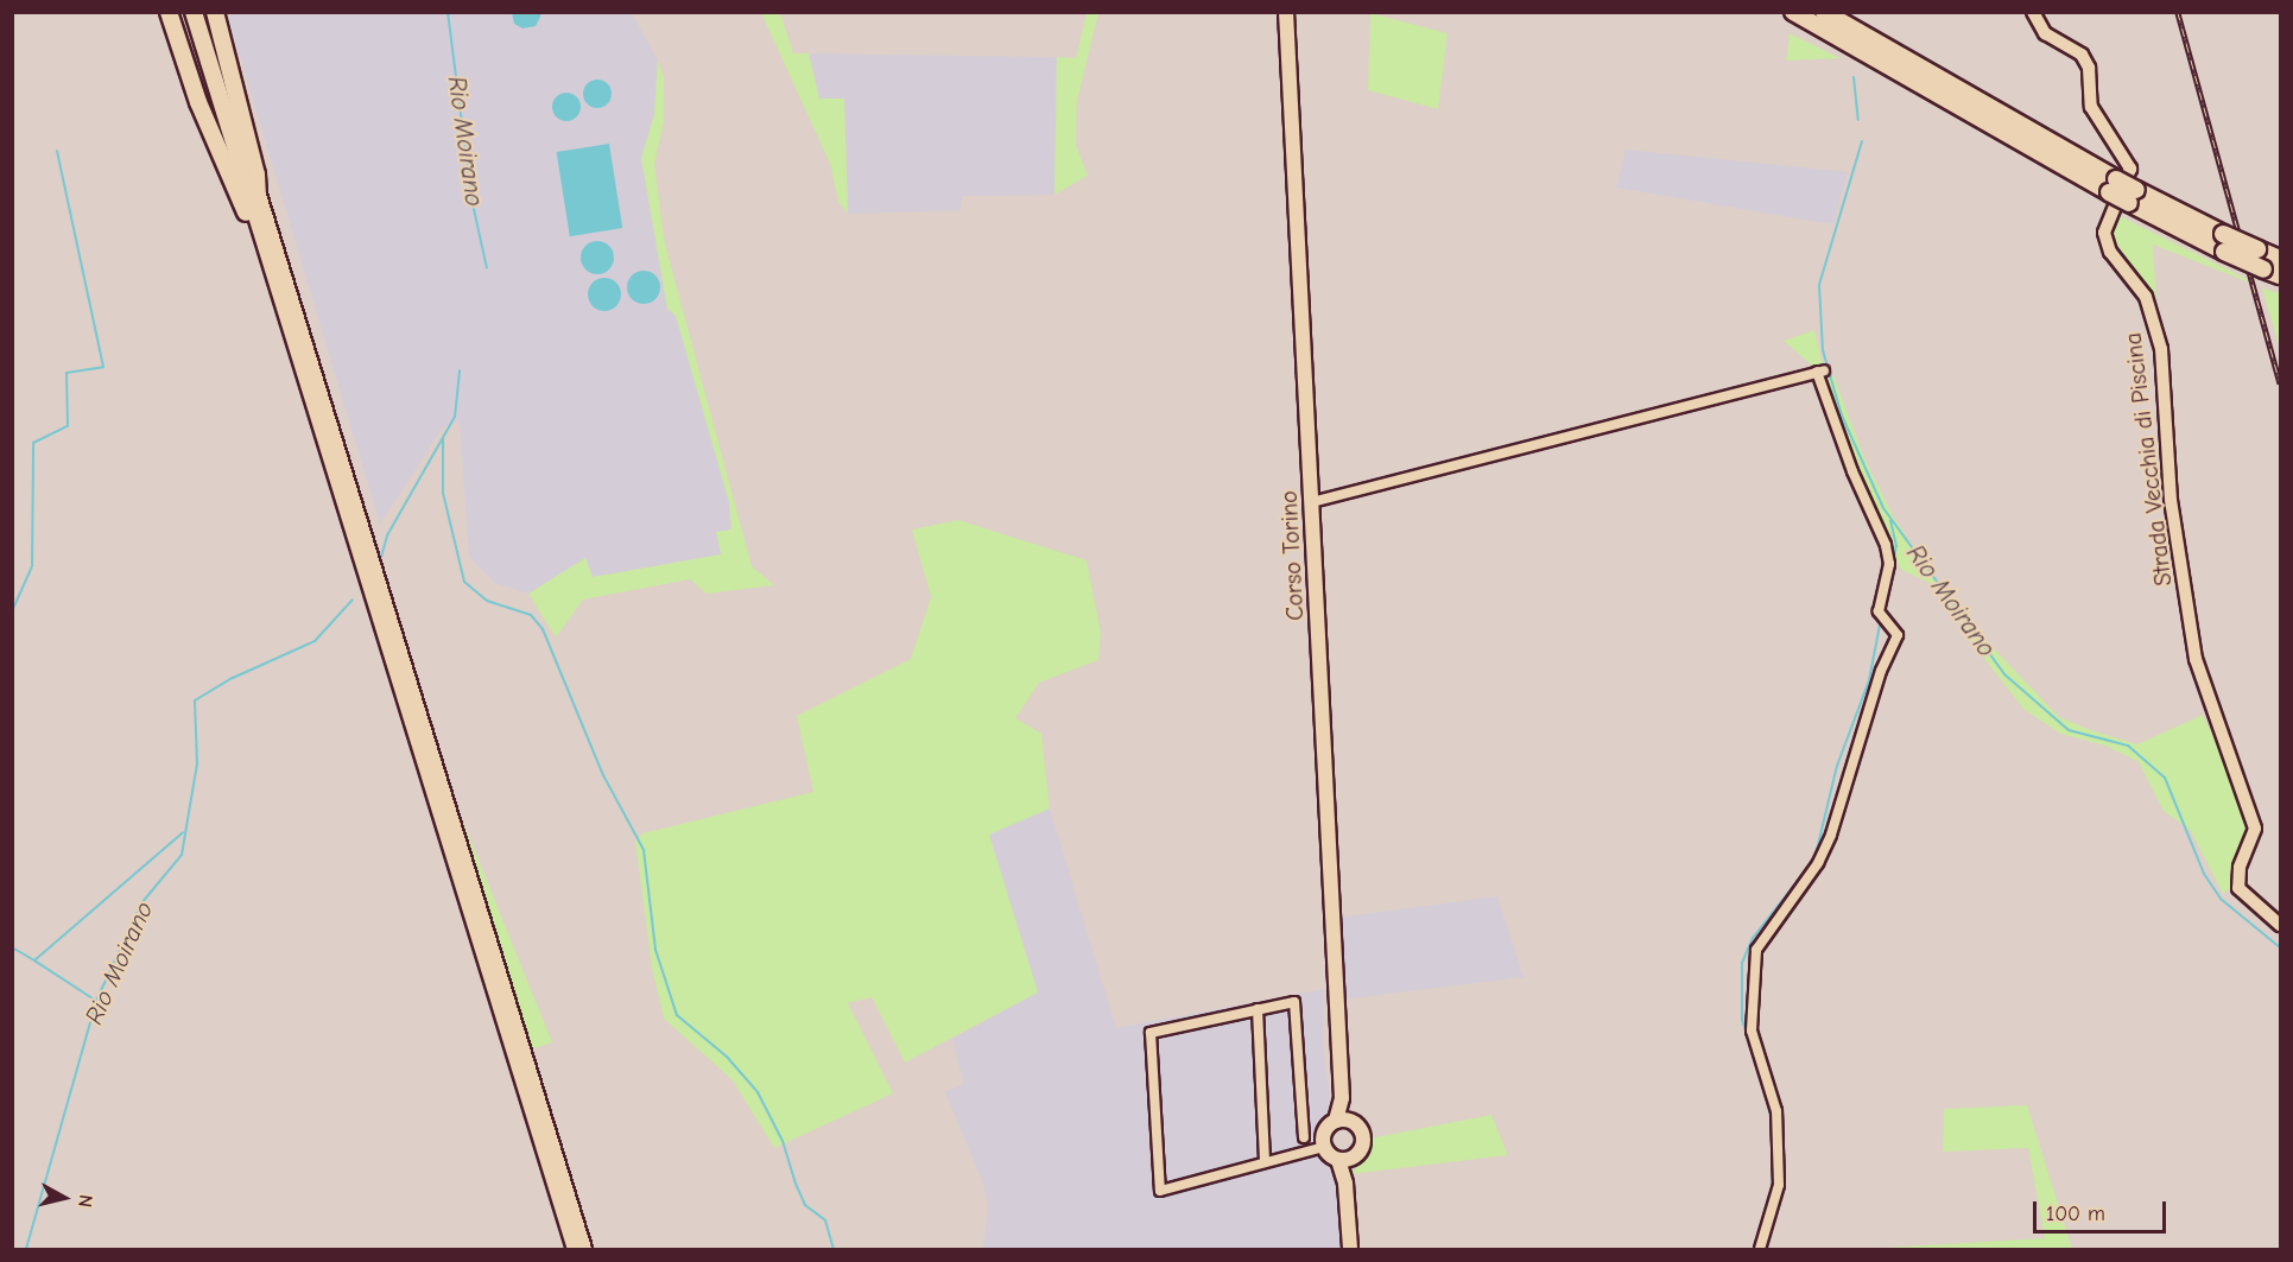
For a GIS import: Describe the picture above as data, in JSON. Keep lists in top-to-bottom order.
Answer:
{
  "streets": {
    "main road": ["Corso Torino"],
    "street": ["Strada Vecchia di Piscina"]
  },
  "water": ["Rio Moirano"],
  "scale_bar": "100 m",
  "north": "right"
}
